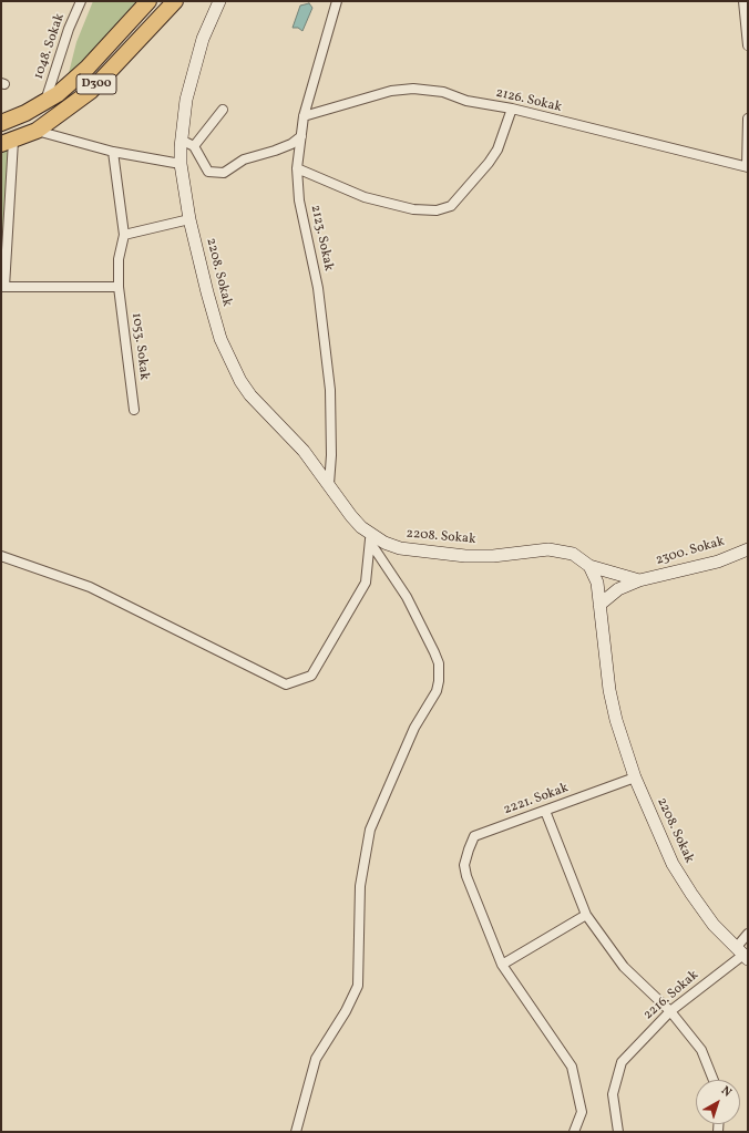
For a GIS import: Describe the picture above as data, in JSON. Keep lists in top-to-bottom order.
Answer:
{
  "streets": {
    "highway": ["D300"],
    "street": [
      "1048. Sokak",
      "2126. Sokak",
      "2123. Sokak",
      "2208. Sokak",
      "1053. Sokak",
      "2300. Sokak",
      "2221. Sokak",
      "2216. Sokak"
    ]
  },
  "crossings": [
    ["1048. Sokak", "D300"],
    ["2126. Sokak", "2123. Sokak"],
    ["2123. Sokak", "2208. Sokak"],
    ["2208. Sokak", "2221. Sokak"],
    ["2208. Sokak", "2216. Sokak"]
  ],
  "north": "top right"
}
